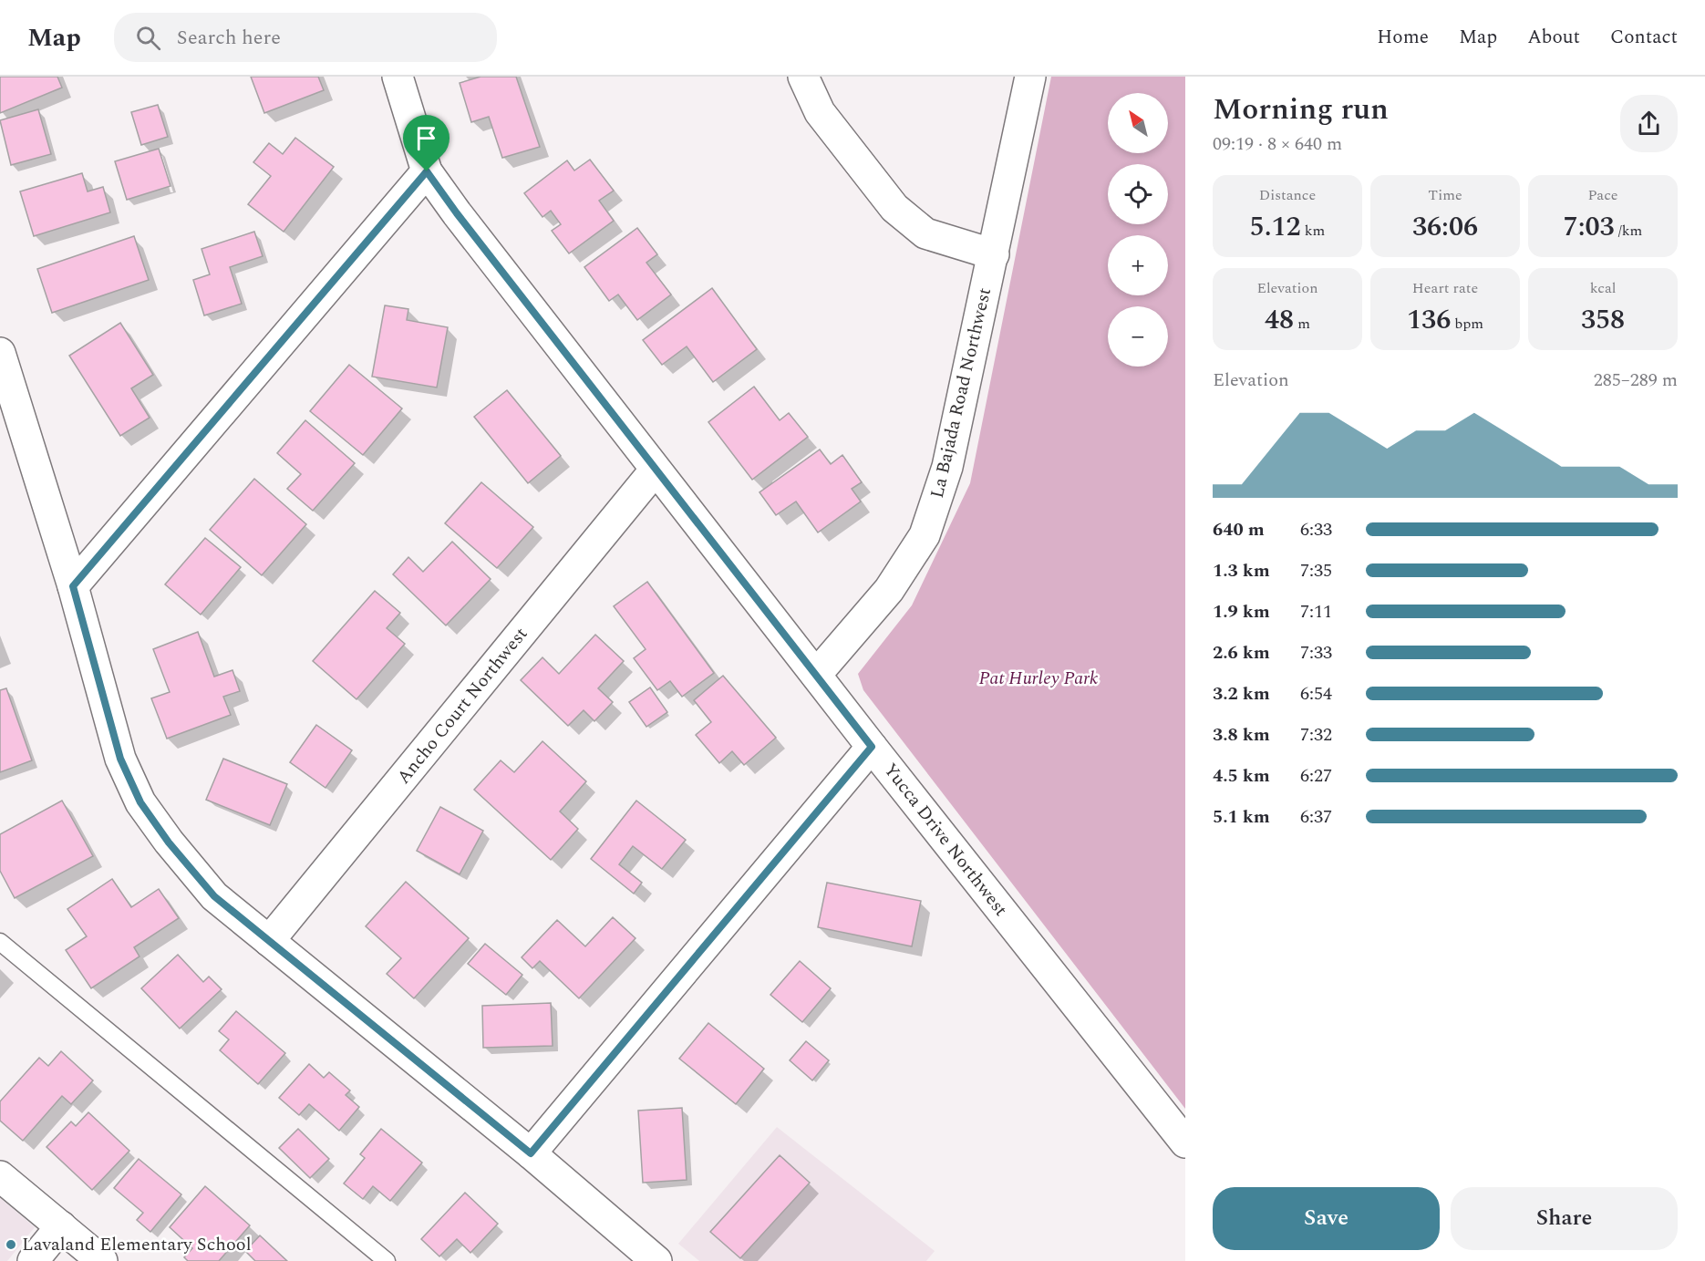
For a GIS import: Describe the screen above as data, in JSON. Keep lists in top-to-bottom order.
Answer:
{
  "streets": {
    "street": ["La Bajada Road Northwest", "Ancho Court Northwest", "Yucca Drive Northwest"]
  },
  "crossings": [
    ["La Bajada Road Northwest", "Yucca Drive Northwest"],
    ["Ancho Court Northwest", "Yucca Drive Northwest"]
  ],
  "parks": ["Pat Hurley Park"],
  "places": ["Lavaland Elementary School"],
  "north": "top left",
  "page": {
    "header": "Map",
    "search": "Search here",
    "nav": [
      "Home",
      "Map",
      "About",
      "Contact"
    ],
    "heading": ["Morning run", "09:19 · 8 × 640 m"],
    "map_buttons": ["+", "−"],
    "stats": [
      ["Distance", "5.12 km"],
      ["Time", "36:06"],
      ["Pace", "7:03 /km"],
      ["Elevation", "48 m"],
      ["Heart rate", "136 bpm"],
      ["kcal", "358"]
    ],
    "chart": ["Elevation", "285–289 m"],
    "list": [
      {
        "name": "640 m",
        "note": "6:33"
      },
      {
        "name": "1.3 km",
        "note": "7:35"
      },
      {
        "name": "1.9 km",
        "note": "7:11"
      },
      {
        "name": "2.6 km",
        "note": "7:33"
      },
      {
        "name": "3.2 km",
        "note": "6:54"
      },
      {
        "name": "3.8 km",
        "note": "7:32"
      },
      {
        "name": "4.5 km",
        "note": "6:27"
      },
      {
        "name": "5.1 km",
        "note": "6:37"
      }
    ],
    "buttons": ["Save", "Share"]
  }
}
